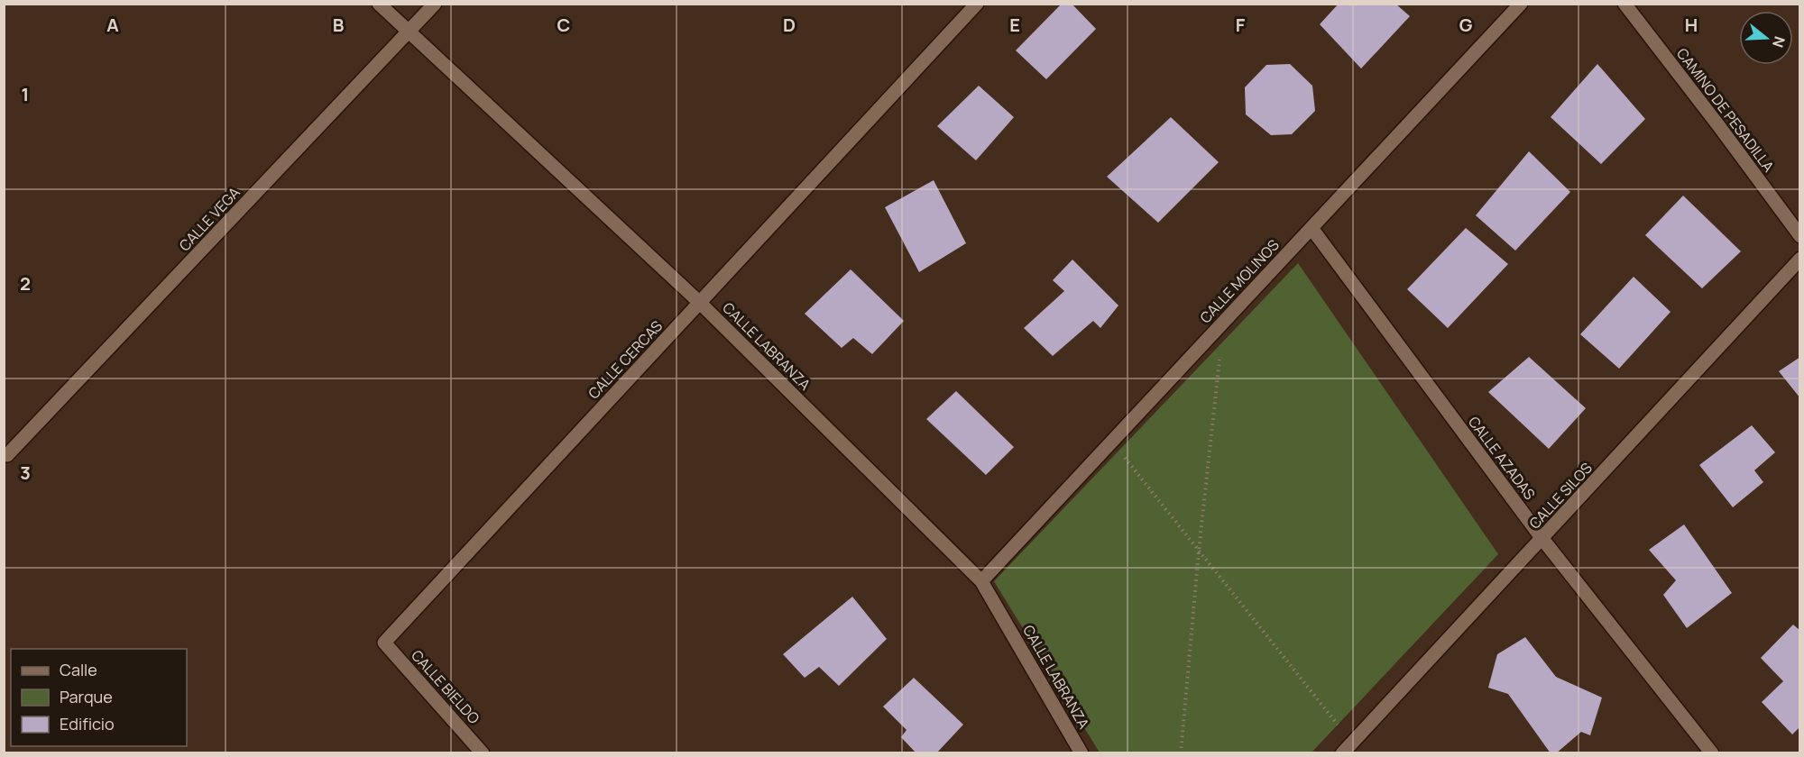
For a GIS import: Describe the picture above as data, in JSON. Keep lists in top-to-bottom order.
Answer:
{
  "streets": {
    "street": [
      "CAMINO DE PESADILLA",
      "CALLE VEGA",
      "CALLE MOLINOS",
      "CALLE LABRANZA",
      "CALLE CERCAS",
      "CALLE AZADAS",
      "CALLE SILOS",
      "CALLE BIELDO"
    ]
  },
  "crossings": [
    ["CALLE VEGA", "CALLE LABRANZA"],
    ["CALLE MOLINOS", "CALLE LABRANZA"],
    ["CALLE MOLINOS", "CALLE AZADAS"],
    ["CALLE LABRANZA", "CALLE CERCAS"],
    ["CALLE CERCAS", "CALLE BIELDO"],
    ["CALLE AZADAS", "CALLE SILOS"]
  ],
  "legend": ["Calle", "Parque", "Edificio"],
  "north": "right",
  "grid": {
    "columns": [
      "A",
      "B",
      "C",
      "D",
      "E",
      "F",
      "G",
      "H"
    ],
    "rows": ["1", "2", "3"]
  }
}
